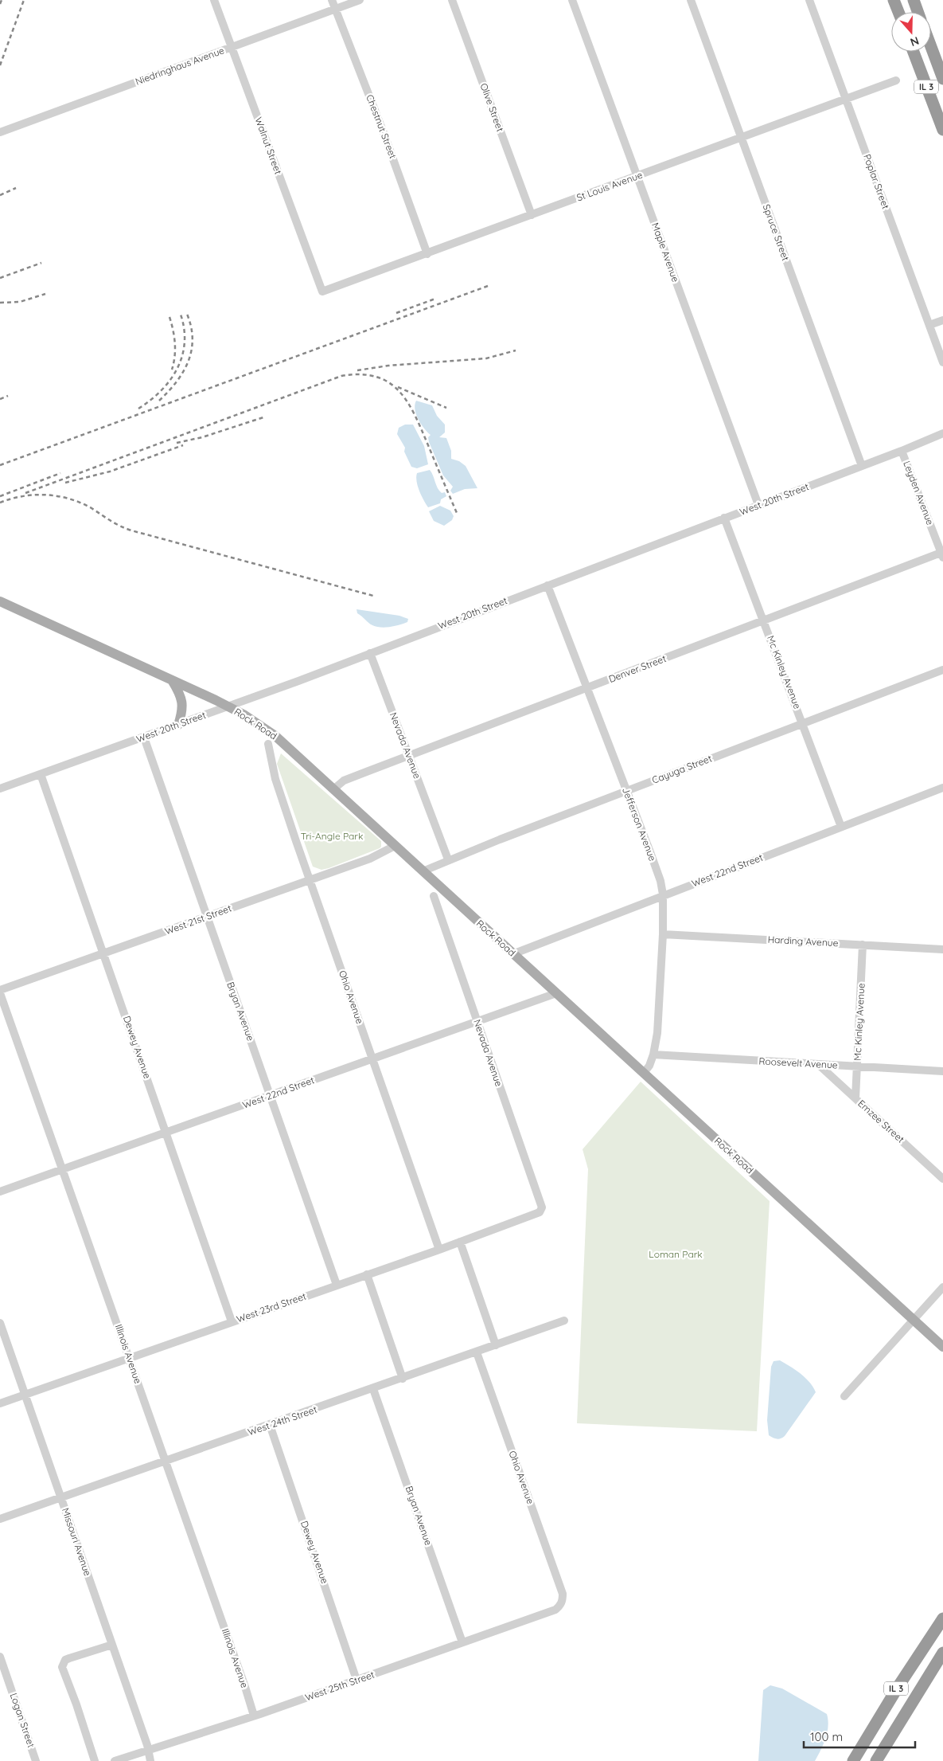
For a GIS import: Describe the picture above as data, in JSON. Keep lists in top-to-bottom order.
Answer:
{
  "streets": {
    "highway": ["IL 3"],
    "main road": ["Rock Road"],
    "street": [
      "Niedringhaus Avenue",
      "Olive Street",
      "Chestnut Street",
      "Walnut Street",
      "Poplar Street",
      "St Louis Avenue",
      "Spruce Street",
      "Maple Avenue",
      "Leyden Avenue",
      "West 20th Street",
      "Denver Street",
      "Mc Kinley Avenue",
      "Nevada Avenue",
      "Cayuga Street",
      "Jefferson Avenue",
      "West 22nd Street",
      "West 21st Street",
      "Harding Avenue",
      "Ohio Avenue",
      "Bryan Avenue",
      "Dewey Avenue",
      "Roosevelt Avenue",
      "Emzee Street",
      "West 23rd Street",
      "Illinois Avenue",
      "West 24th Street",
      "Missouri Avenue",
      "West 25th Street",
      "Logan Street"
    ]
  },
  "crossings": [
    ["Niedringhaus Avenue", "Chestnut Street"],
    ["Niedringhaus Avenue", "Walnut Street"],
    ["Olive Street", "St Louis Avenue"],
    ["Chestnut Street", "St Louis Avenue"],
    ["Walnut Street", "St Louis Avenue"],
    ["Poplar Street", "St Louis Avenue"],
    ["St Louis Avenue", "Spruce Street"],
    ["St Louis Avenue", "Maple Avenue"],
    ["Spruce Street", "West 20th Street"],
    ["Maple Avenue", "West 20th Street"],
    ["Leyden Avenue", "West 20th Street"],
    ["Leyden Avenue", "Denver Street"],
    ["West 20th Street", "Mc Kinley Avenue"],
    ["West 20th Street", "Rock Road"],
    ["West 20th Street", "Nevada Avenue"],
    ["West 20th Street", "Jefferson Avenue"],
    ["West 20th Street", "Bryan Avenue"],
    ["West 20th Street", "Dewey Avenue"],
    ["Denver Street", "Mc Kinley Avenue"],
    ["Denver Street", "Rock Road"],
    ["Denver Street", "Nevada Avenue"],
    ["Denver Street", "Jefferson Avenue"],
    ["Mc Kinley Avenue", "Cayuga Street"],
    ["Mc Kinley Avenue", "West 22nd Street"],
    ["Mc Kinley Avenue", "Harding Avenue"],
    ["Mc Kinley Avenue", "Roosevelt Avenue"],
    ["Mc Kinley Avenue", "Emzee Street"],
    ["Rock Road", "Cayuga Street"],
    ["Rock Road", "Jefferson Avenue"],
    ["Rock Road", "West 22nd Street"],
    ["Rock Road", "West 21st Street"],
    ["Nevada Avenue", "Cayuga Street"],
    ["Nevada Avenue", "West 22nd Street"],
    ["Nevada Avenue", "West 23rd Street"],
    ["Cayuga Street", "Jefferson Avenue"],
    ["Jefferson Avenue", "West 22nd Street"],
    ["Jefferson Avenue", "Harding Avenue"],
    ["Jefferson Avenue", "Roosevelt Avenue"],
    ["West 22nd Street", "Ohio Avenue"],
    ["West 22nd Street", "Bryan Avenue"],
    ["West 22nd Street", "Dewey Avenue"],
    ["West 22nd Street", "Illinois Avenue"],
    ["West 21st Street", "Ohio Avenue"],
    ["West 21st Street", "Bryan Avenue"],
    ["West 21st Street", "Dewey Avenue"],
    ["Ohio Avenue", "West 23rd Street"],
    ["Ohio Avenue", "West 24th Street"],
    ["Ohio Avenue", "West 25th Street"],
    ["Bryan Avenue", "West 23rd Street"],
    ["Bryan Avenue", "West 24th Street"],
    ["Bryan Avenue", "West 25th Street"],
    ["Dewey Avenue", "West 23rd Street"],
    ["Dewey Avenue", "West 24th Street"],
    ["Dewey Avenue", "West 25th Street"],
    ["Roosevelt Avenue", "Emzee Street"],
    ["West 23rd Street", "Illinois Avenue"],
    ["West 23rd Street", "Missouri Avenue"],
    ["Illinois Avenue", "West 24th Street"],
    ["Illinois Avenue", "West 25th Street"],
    ["West 24th Street", "Missouri Avenue"],
    ["Missouri Avenue", "West 25th Street"]
  ],
  "parks": ["Tri-Angle Park", "Loman Park"],
  "scale_bar": "100 m",
  "north": "bottom"
}
